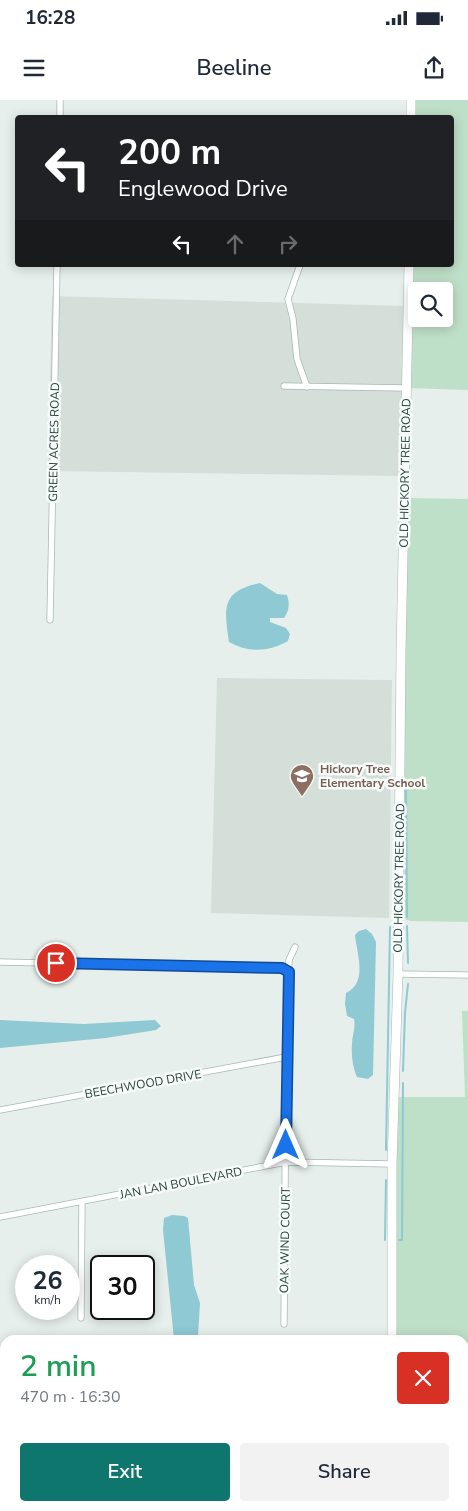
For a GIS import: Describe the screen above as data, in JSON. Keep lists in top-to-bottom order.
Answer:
{
  "streets": {
    "street": [
      "GREEN ACRES ROAD",
      "OLD HICKORY TREE ROAD",
      "BEECHWOOD DRIVE",
      "JAN LAN BOULEVARD",
      "OAK WIND COURT"
    ]
  },
  "crossings": [
    ["OLD HICKORY TREE ROAD", "JAN LAN BOULEVARD"],
    ["BEECHWOOD DRIVE", "OAK WIND COURT"],
    ["JAN LAN BOULEVARD", "OAK WIND COURT"]
  ],
  "places": {
    "school or university": ["Hickory Tree Elementary School"]
  },
  "page": {
    "status": "16:28",
    "header": "Beeline",
    "turn": ["200 m", "Englewood Drive"],
    "speed": "26 km/h",
    "limit": "30",
    "heading": ["2 min", "470 m · 16:30"],
    "buttons": ["Exit", "Share"]
  }
}
